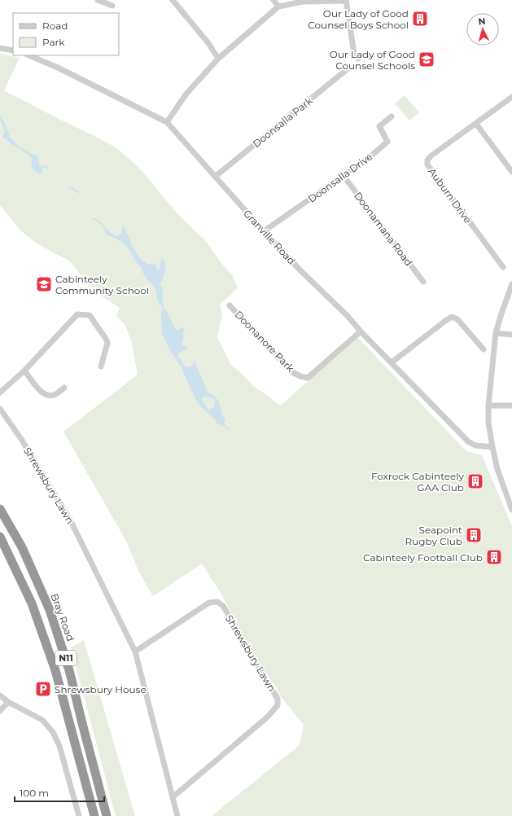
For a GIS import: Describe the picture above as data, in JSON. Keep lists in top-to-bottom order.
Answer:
{
  "streets": {
    "highway": ["Bray Road", "N11"],
    "street": [
      "Doonsalla Park",
      "Doonsalla Drive",
      "Auburn Drive",
      "Doonamana Road",
      "Granville Road",
      "Doonanore Park",
      "Shrewsbury Lawn"
    ]
  },
  "crossings": [
    ["Doonsalla Park", "Granville Road"],
    ["Doonsalla Drive", "Doonamana Road"],
    ["Doonsalla Drive", "Granville Road"],
    ["Granville Road", "Doonanore Park"]
  ],
  "places": {
    "building": [
      "Our Lady of Good Counsel Boys School",
      "Foxrock Cabinteely GAA Club",
      "Seapoint Rugby Club",
      "Cabinteely Football Club"
    ],
    "school or university": ["Our Lady of Good Counsel Schools", "Cabinteely Community School"],
    "parking": ["Shrewsbury House"]
  },
  "legend": ["Road", "Park"],
  "scale_bar": "100 m",
  "north": "top"
}
